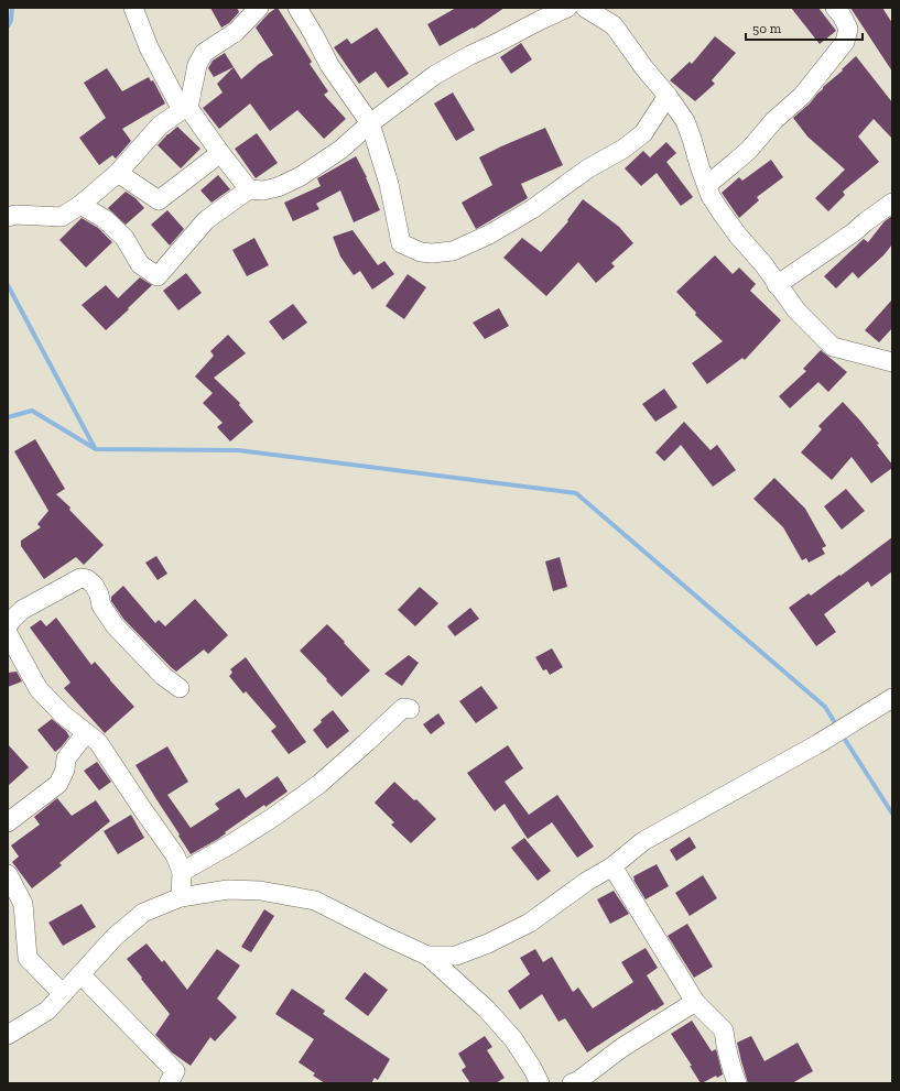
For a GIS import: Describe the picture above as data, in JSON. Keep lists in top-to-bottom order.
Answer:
{
  "scale_bar": "50 m"
}
